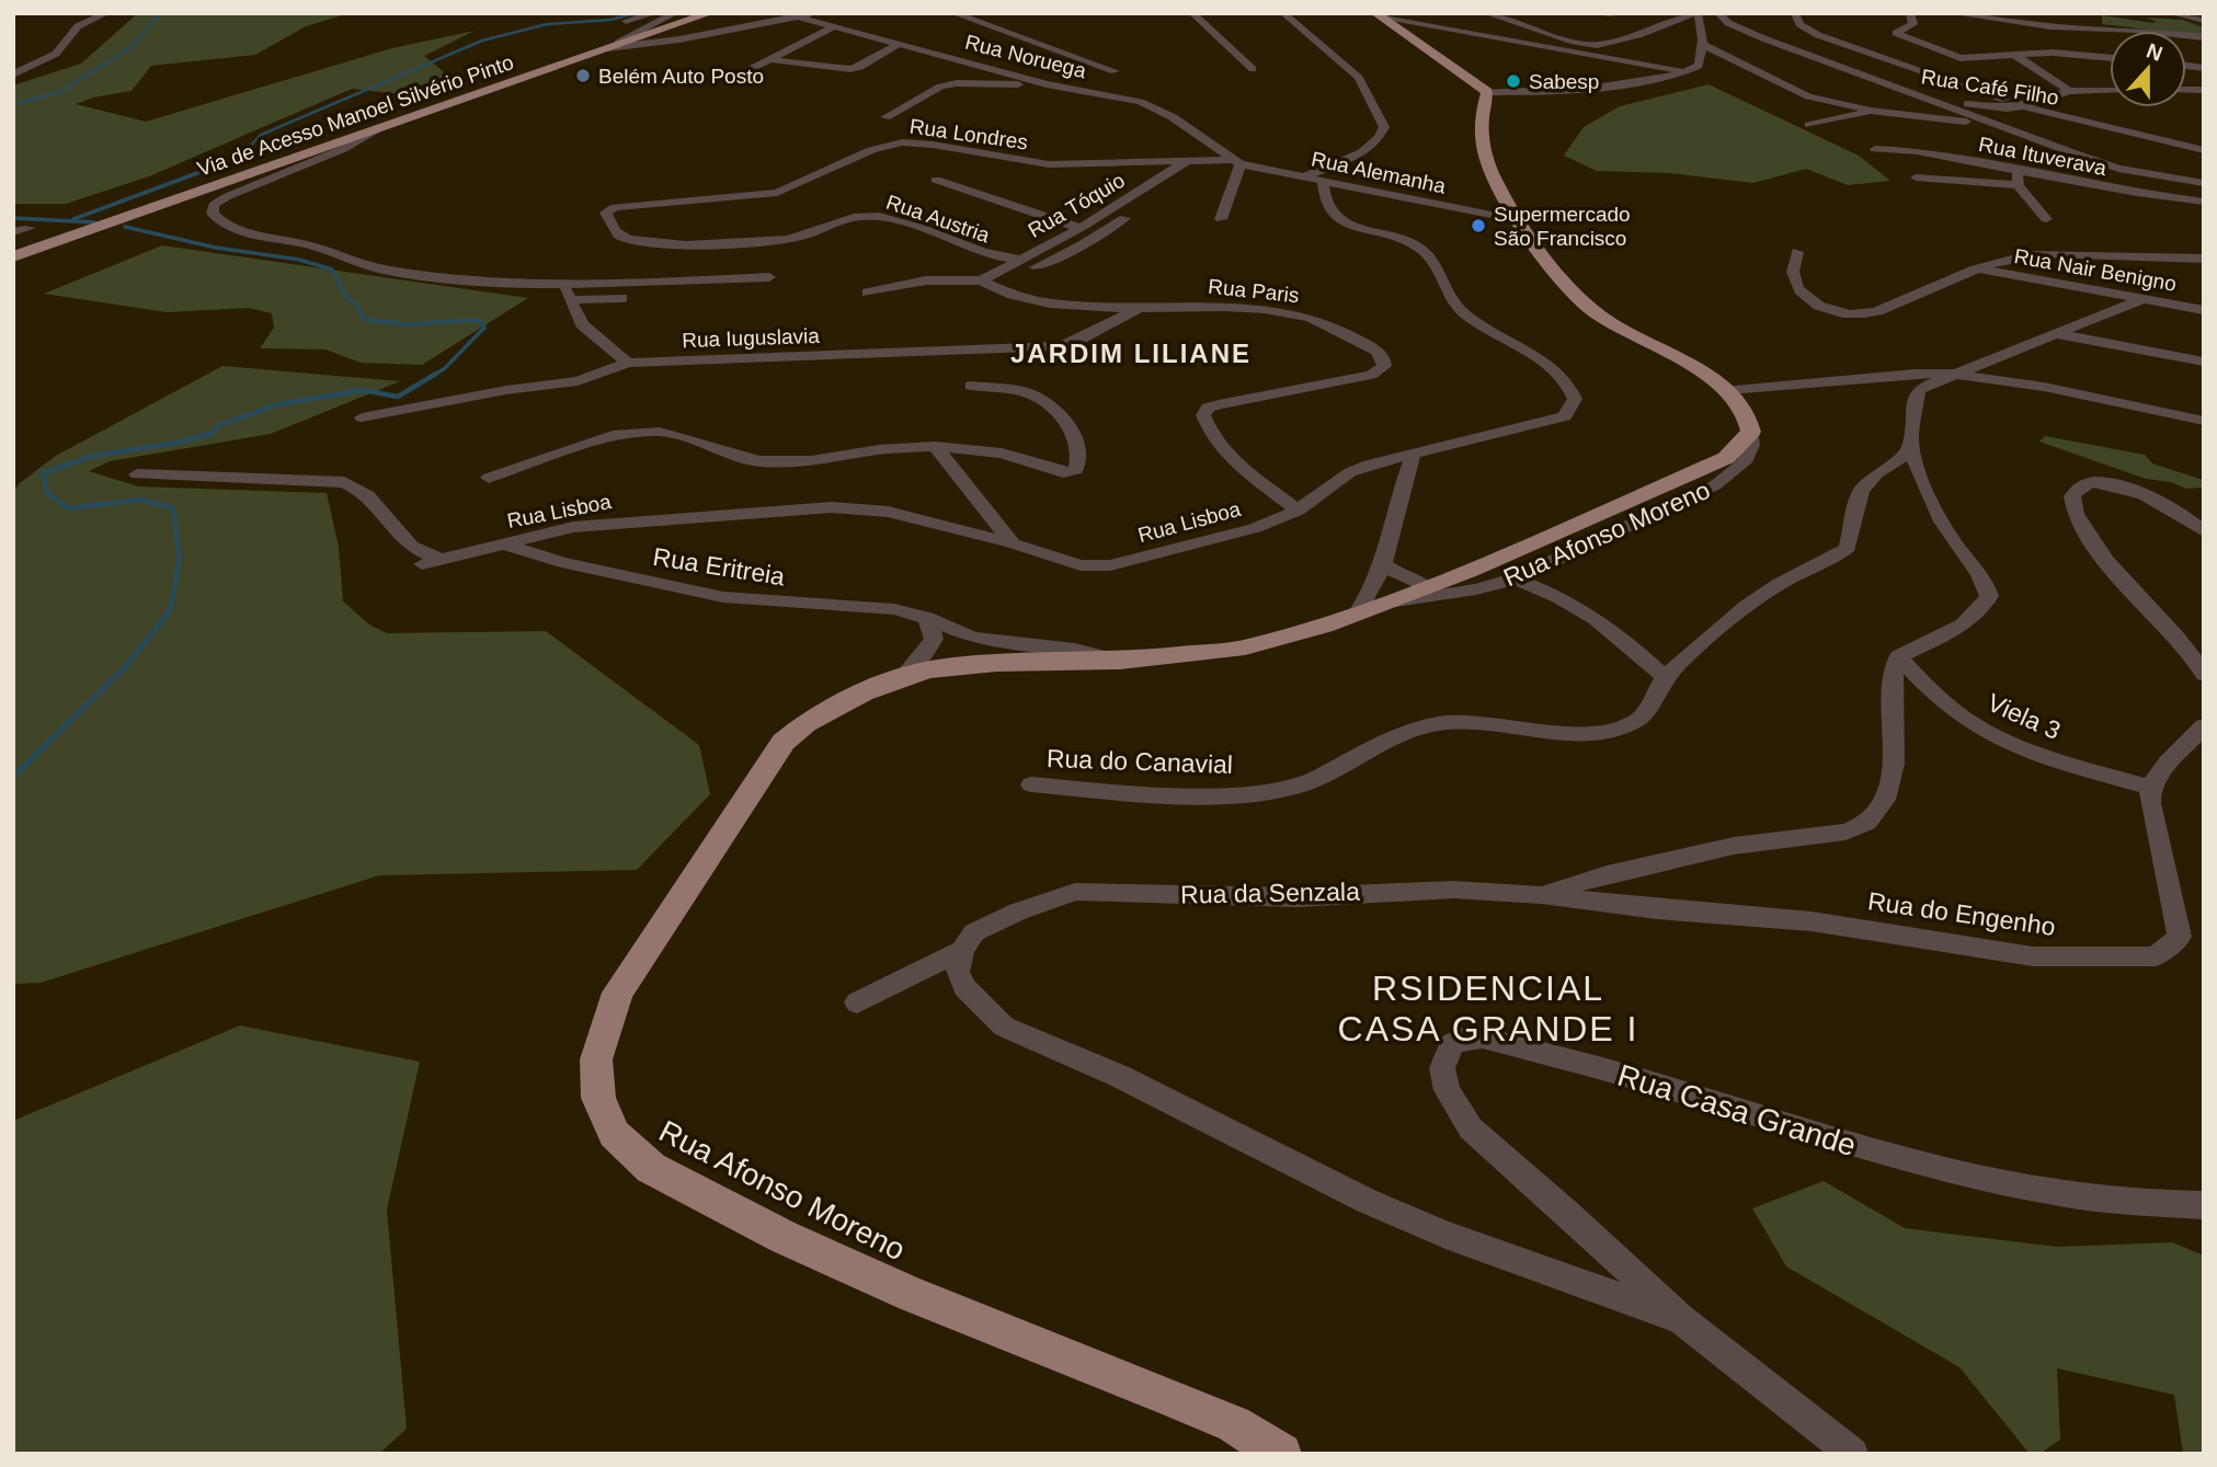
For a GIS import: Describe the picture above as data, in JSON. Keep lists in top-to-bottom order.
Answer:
{
  "streets": {
    "main road": ["Via de Acesso Manoel Silvério Pinto", "Rua Afonso Moreno"],
    "street": [
      "Rua Noruega",
      "Rua Café Filho",
      "Rua Londres",
      "Rua Ituverava",
      "Rua Alemanha",
      "Rua Tóquio",
      "Rua Austria",
      "Rua Nair Benigno",
      "Rua Paris",
      "Rua Iuguslavia",
      "Rua Lisboa",
      "Rua Eritreia",
      "Viela 3",
      "Rua do Canavial",
      "Rua da Senzala",
      "Rua do Engenho",
      "Rua Casa Grande"
    ]
  },
  "crossings": [
    ["Rua Noruega", "Rua Londres"],
    ["Rua Noruega", "Rua Alemanha"],
    ["Rua Londres", "Rua Alemanha"],
    ["Rua Londres", "Rua Tóquio"],
    ["Rua Londres", "Rua Austria"],
    ["Rua Alemanha", "Rua Lisboa"],
    ["Rua Tóquio", "Rua Austria"],
    ["Rua Tóquio", "Rua Paris"],
    ["Rua Tóquio", "Rua Iuguslavia"],
    ["Rua Paris", "Rua Iuguslavia"],
    ["Rua Paris", "Rua Lisboa"],
    ["Rua Lisboa", "Rua Eritreia"],
    ["Rua Afonso Moreno", "Rua Eritreia"],
    ["Viela 3", "Rua da Senzala"],
    ["Viela 3", "Rua do Engenho"],
    ["Rua da Senzala", "Rua do Engenho"]
  ],
  "districts": ["JARDIM LILIANE", "RSIDENCIAL CASA GRANDE I"],
  "places": ["Belém Auto Posto", "Sabesp", "Supermercado São Francisco"],
  "north": "top"
}
